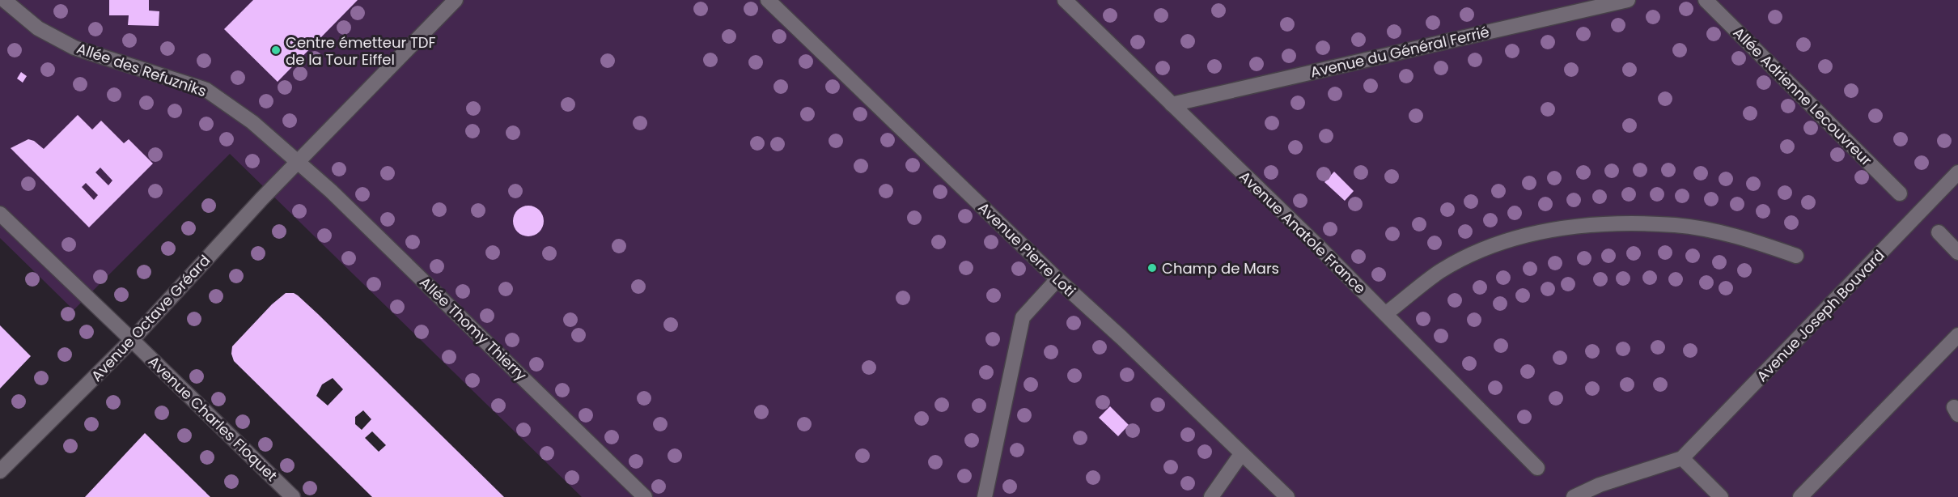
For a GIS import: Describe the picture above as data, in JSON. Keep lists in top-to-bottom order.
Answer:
{
  "streets": {
    "street": [
      "Avenue du Général Ferrié",
      "Allée des Refuzniks",
      "Allée Adrienne Lecouvreur",
      "Avenue Anatole France",
      "Avenue Pierre Loti",
      "Avenue Joseph Bouvard",
      "Avenue Octave Gréard",
      "Allée Thomy Thierry",
      "Avenue Charles Floquet"
    ]
  },
  "crossings": [
    ["Avenue du Général Ferrié", "Avenue Anatole France"],
    ["Allée des Refuzniks", "Avenue Octave Gréard"],
    ["Allée des Refuzniks", "Allée Thomy Thierry"],
    ["Avenue Octave Gréard", "Allée Thomy Thierry"],
    ["Avenue Octave Gréard", "Avenue Charles Floquet"]
  ],
  "places": ["Centre émetteur TDF de la Tour Eiffel", "Champ de Mars"]
}
